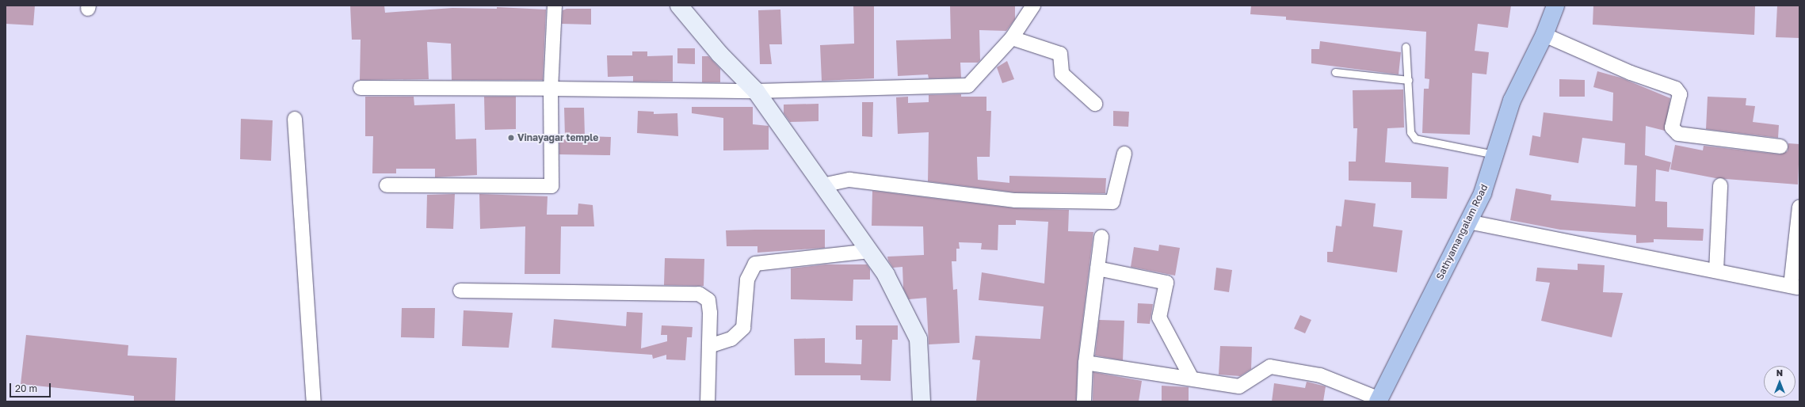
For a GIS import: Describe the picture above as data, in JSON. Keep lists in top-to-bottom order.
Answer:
{
  "streets": {
    "highway": ["Sathyamangalam Road"]
  },
  "places": ["Vinayagar temple"],
  "scale_bar": "20 m",
  "north": "top"
}
